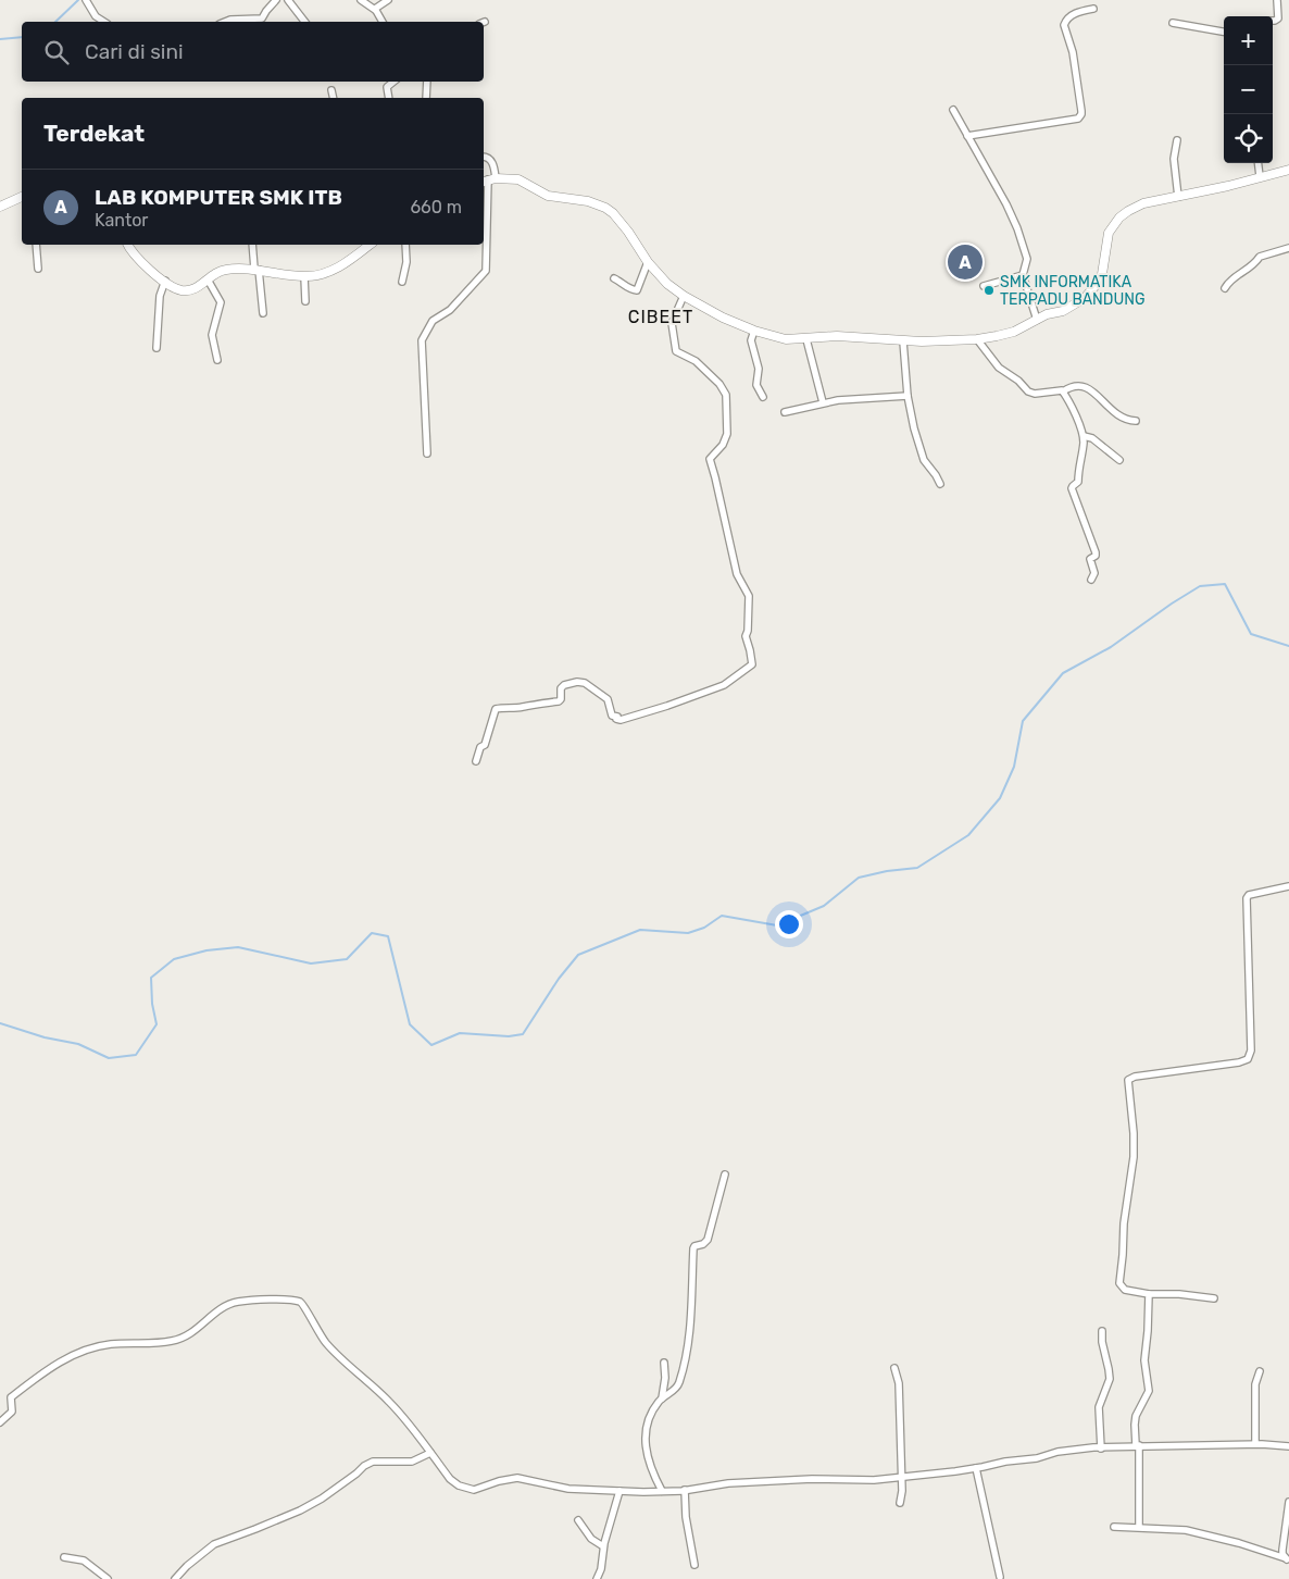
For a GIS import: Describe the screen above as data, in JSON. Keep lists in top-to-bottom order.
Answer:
{
  "districts": ["CIBEET"],
  "places": ["SMK INFORMATIKA TERPADU BANDUNG"],
  "page": {
    "map_buttons": ["+", "−"],
    "search": "Cari di sini",
    "heading": "Terdekat",
    "list": [
      {
        "mark": "A",
        "name": "LAB KOMPUTER SMK ITB",
        "note": "Kantor",
        "value": "660 m"
      }
    ],
    "pins": "A"
  }
}
